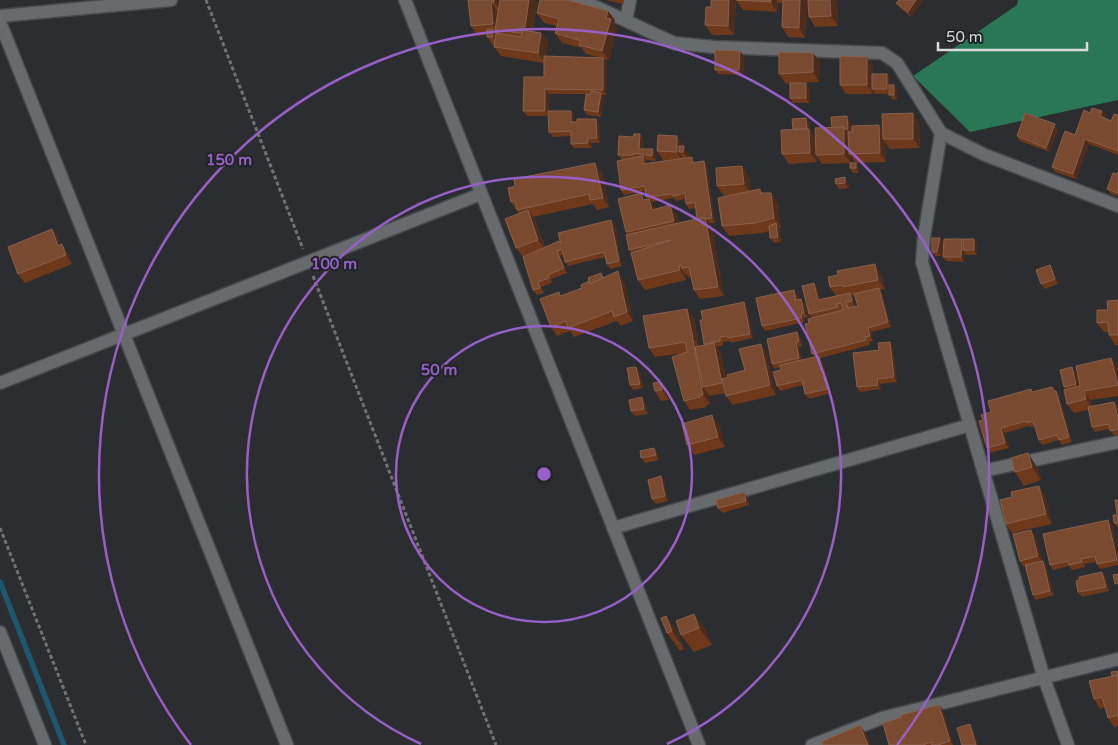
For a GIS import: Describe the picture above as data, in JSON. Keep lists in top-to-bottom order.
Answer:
{
  "scale_bar": "50 m",
  "rings": ["150 m", "100 m", "50 m"]
}
